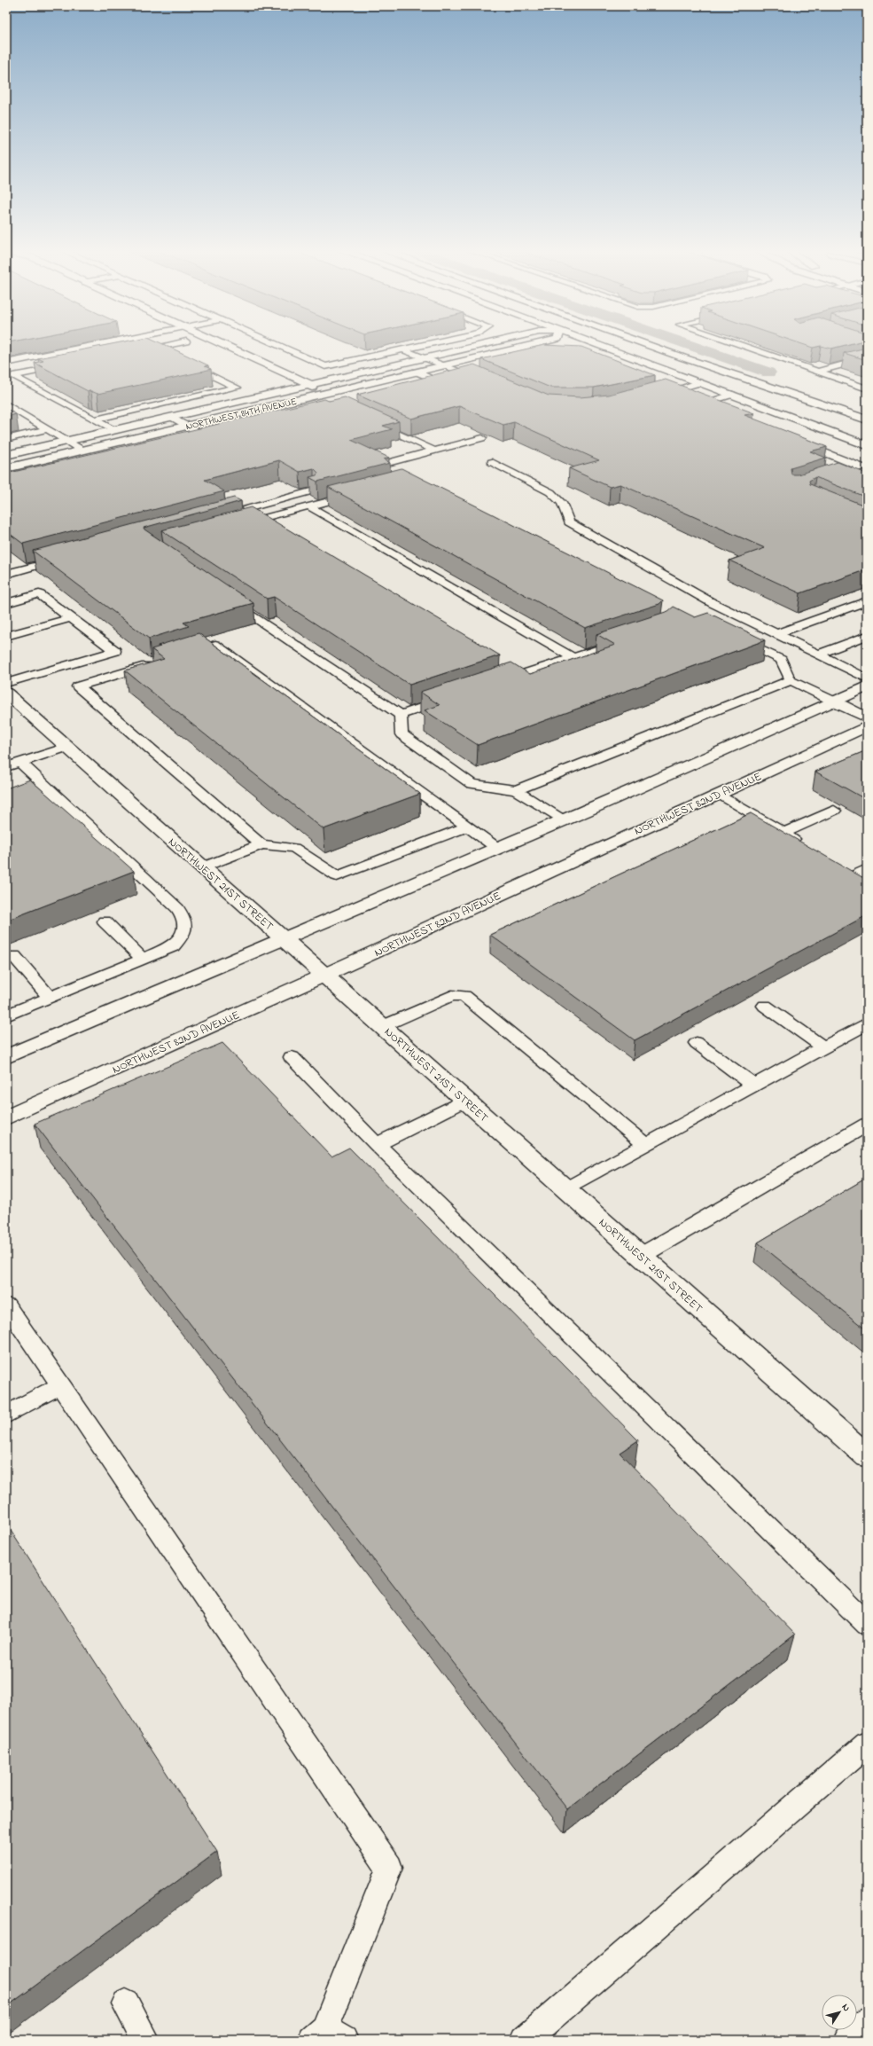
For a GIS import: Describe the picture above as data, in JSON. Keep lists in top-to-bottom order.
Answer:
{
  "streets": {
    "street": ["NORTHWEST 84TH AVENUE", "NORTHWEST 82ND AVENUE", "NORTHWEST 21ST STREET"]
  },
  "crossings": [
    ["NORTHWEST 82ND AVENUE", "NORTHWEST 21ST STREET"]
  ],
  "north": "top right"
}
